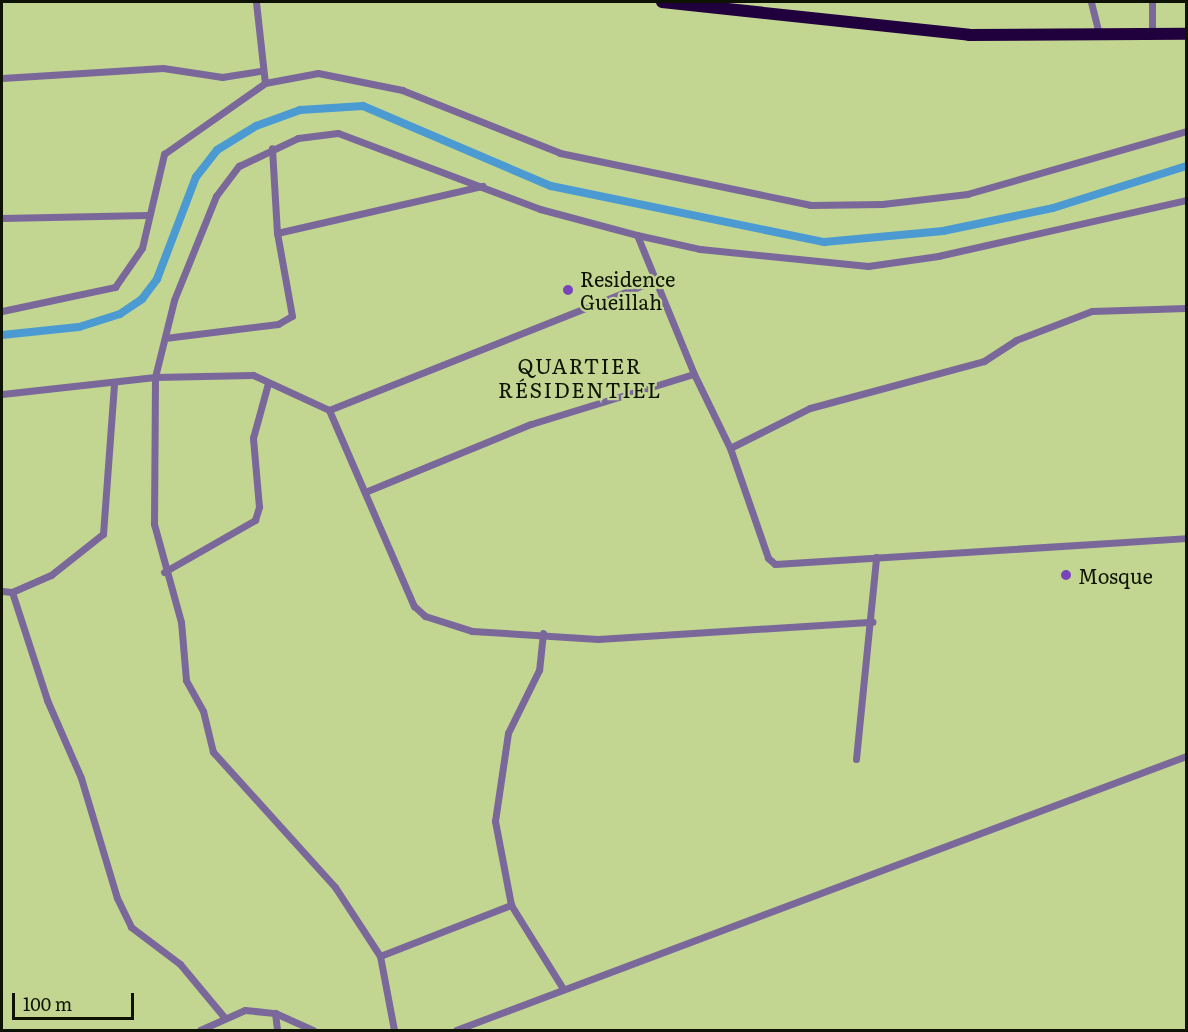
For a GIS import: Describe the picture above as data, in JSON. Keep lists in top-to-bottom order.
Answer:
{
  "districts": ["QUARTIER RÉSIDENTIEL"],
  "places": ["Residence Gueillah", "Mosque"],
  "scale_bar": "100 m"
}
